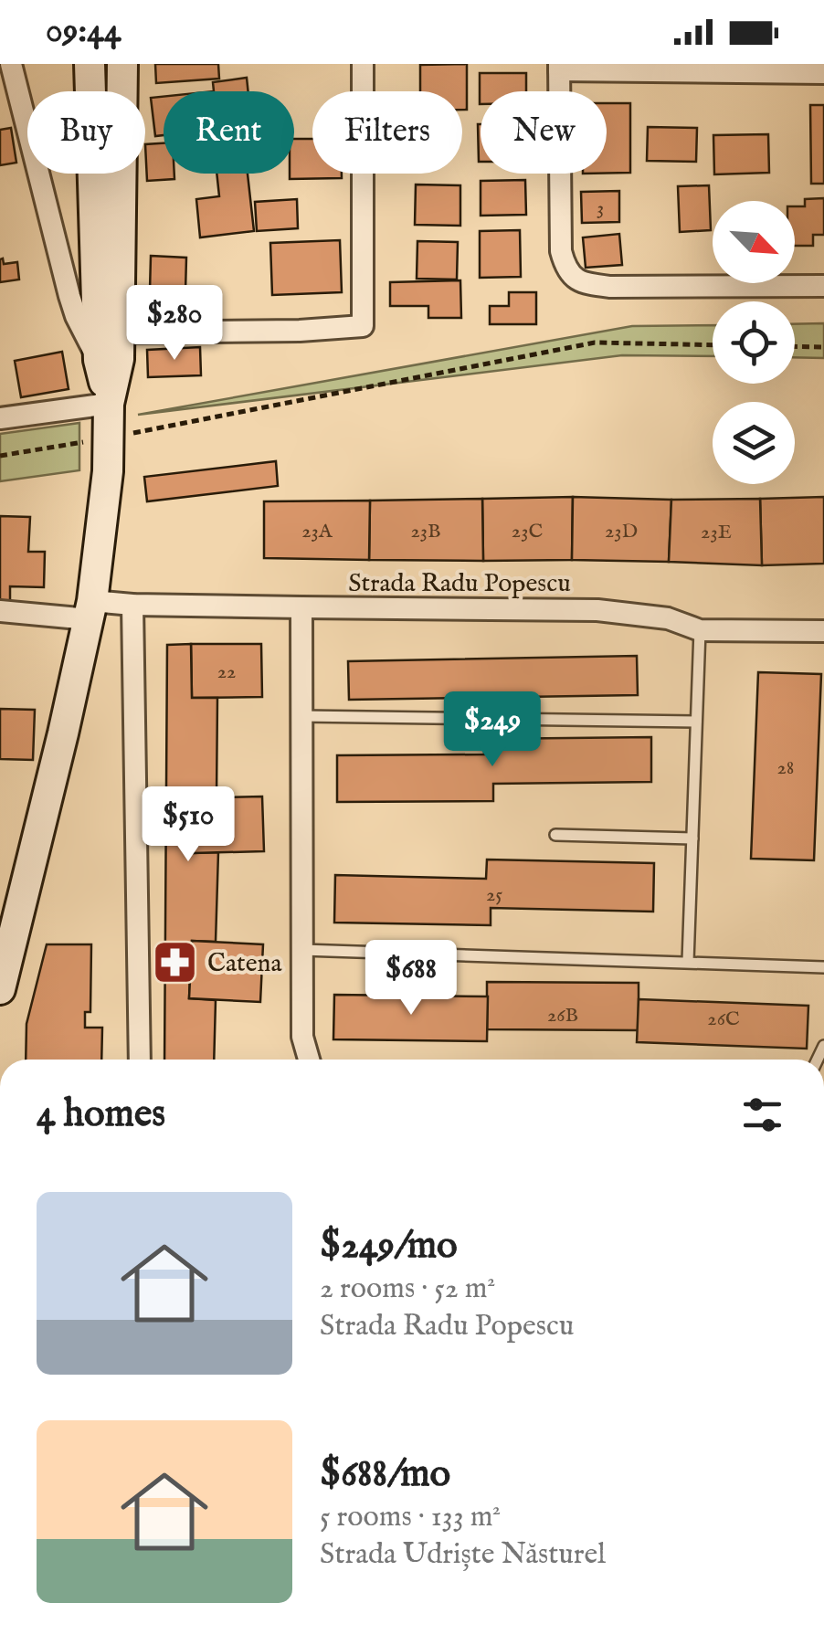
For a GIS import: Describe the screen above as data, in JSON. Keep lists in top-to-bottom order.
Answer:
{
  "streets": {
    "street": ["Strada Radu Popescu"]
  },
  "places": {
    "pharmacy": ["Catena"]
  },
  "house_numbers": [
    "3",
    "23A",
    "23B",
    "23C",
    "23D",
    "23E",
    "22",
    "28",
    "25",
    "26B",
    "26C"
  ],
  "north": "bottom right",
  "page": {
    "status": "09:44",
    "chip": [
      "Buy",
      "Rent",
      "Filters",
      "New"
    ],
    "price": [
      "$280",
      "$249",
      "$510",
      "$688"
    ],
    "heading": "4 homes",
    "list": [
      {
        "name": "$249/mo",
        "note": "2 rooms · 52 m² · Strada Radu Popescu"
      },
      {
        "name": "$688/mo",
        "note": "5 rooms · 133 m² · Strada Udriște Năsturel"
      }
    ]
  }
}
